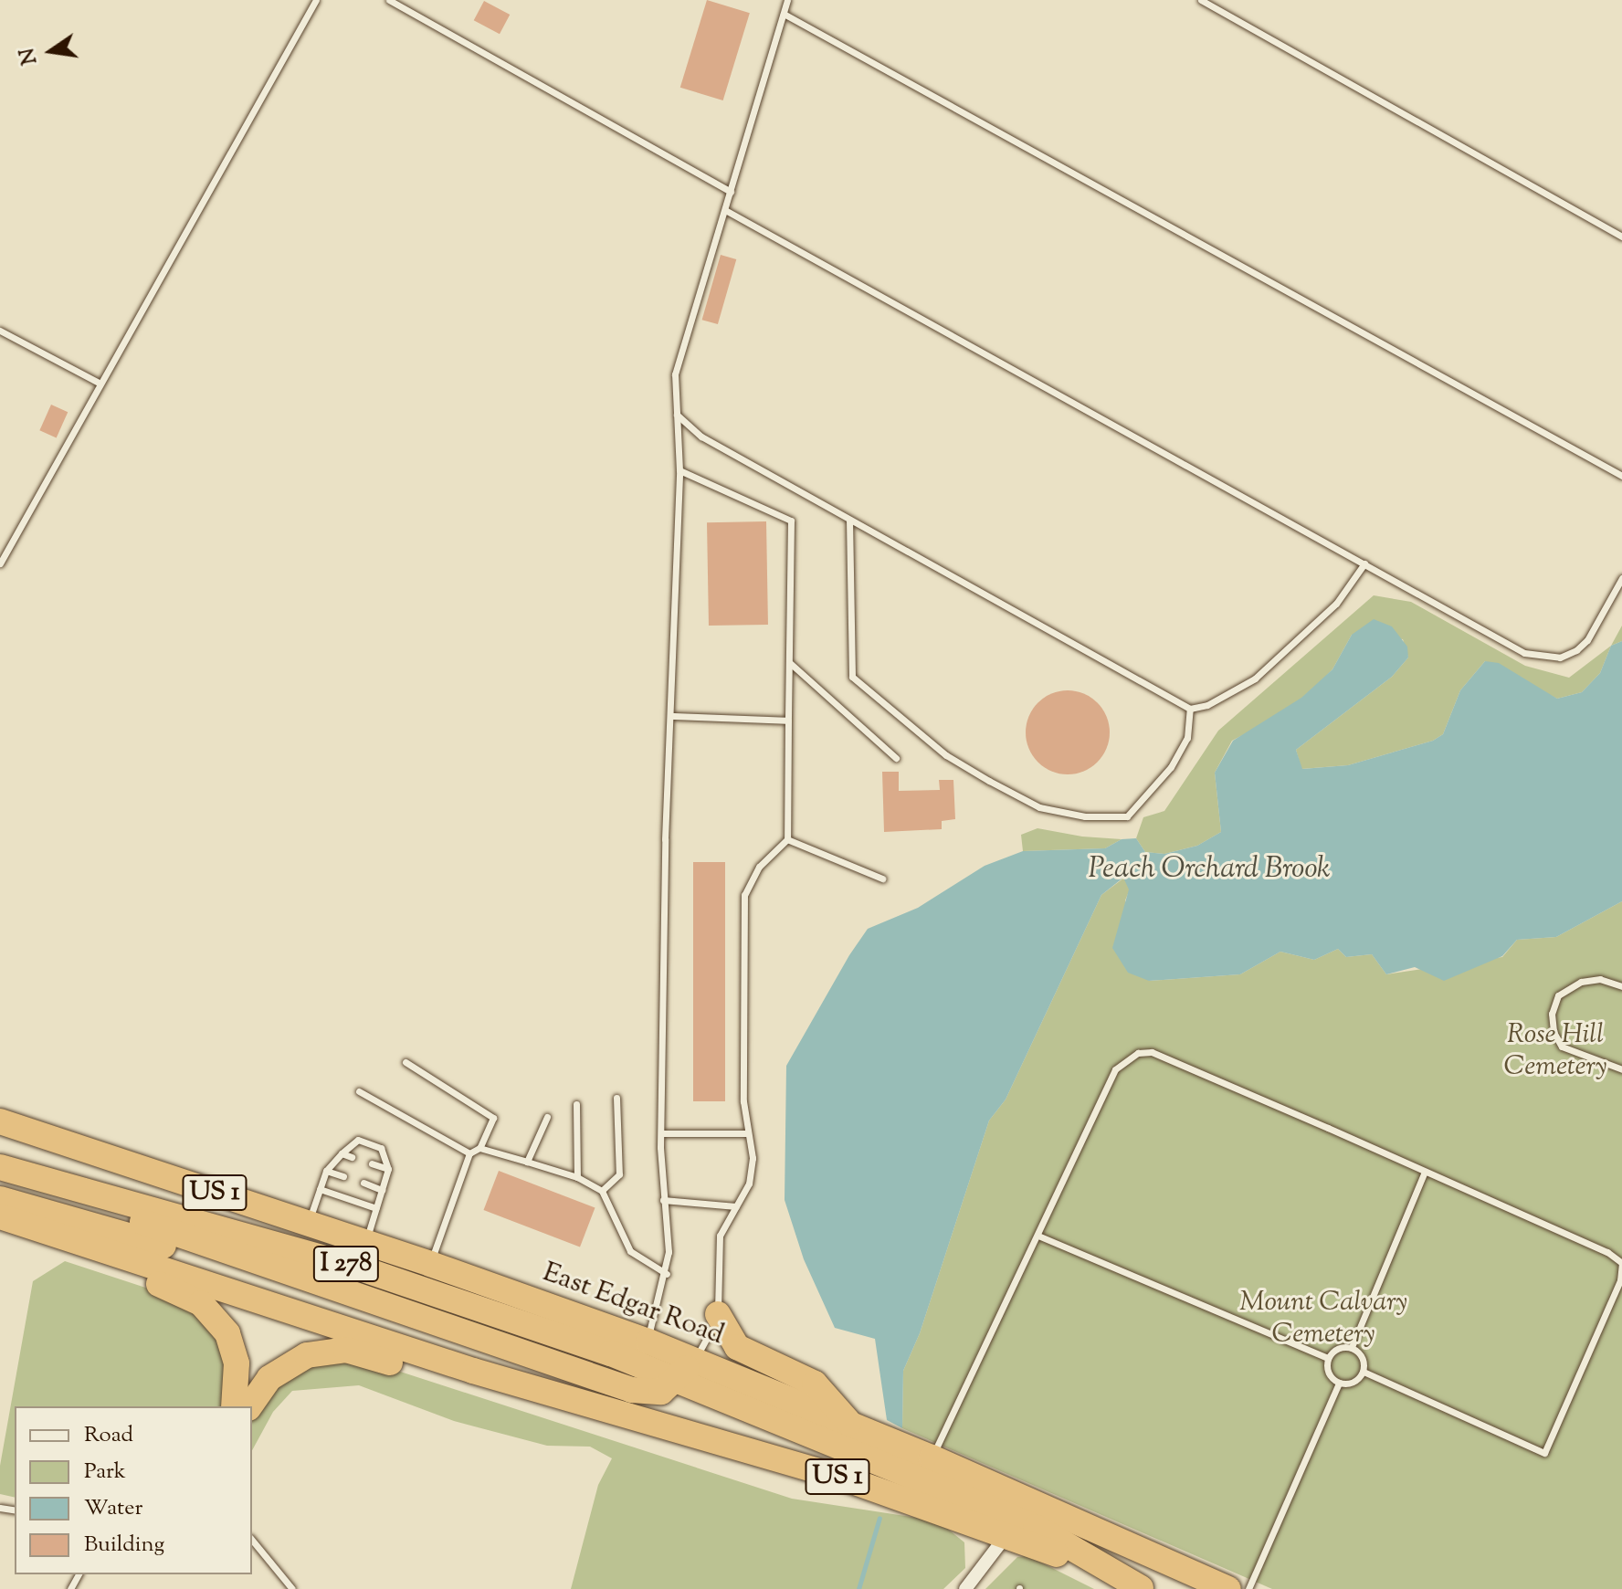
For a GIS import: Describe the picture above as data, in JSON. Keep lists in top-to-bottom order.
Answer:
{
  "streets": {
    "highway": ["US 1", "I 278", "East Edgar Road"]
  },
  "crossings": [
    ["I 278", "East Edgar Road"]
  ],
  "water": ["Peach Orchard Brook"],
  "parks": ["Rose Hill Cemetery", "Mount Calvary Cemetery"],
  "legend": [
    "Road",
    "Park",
    "Water",
    "Building"
  ],
  "north": "left"
}
